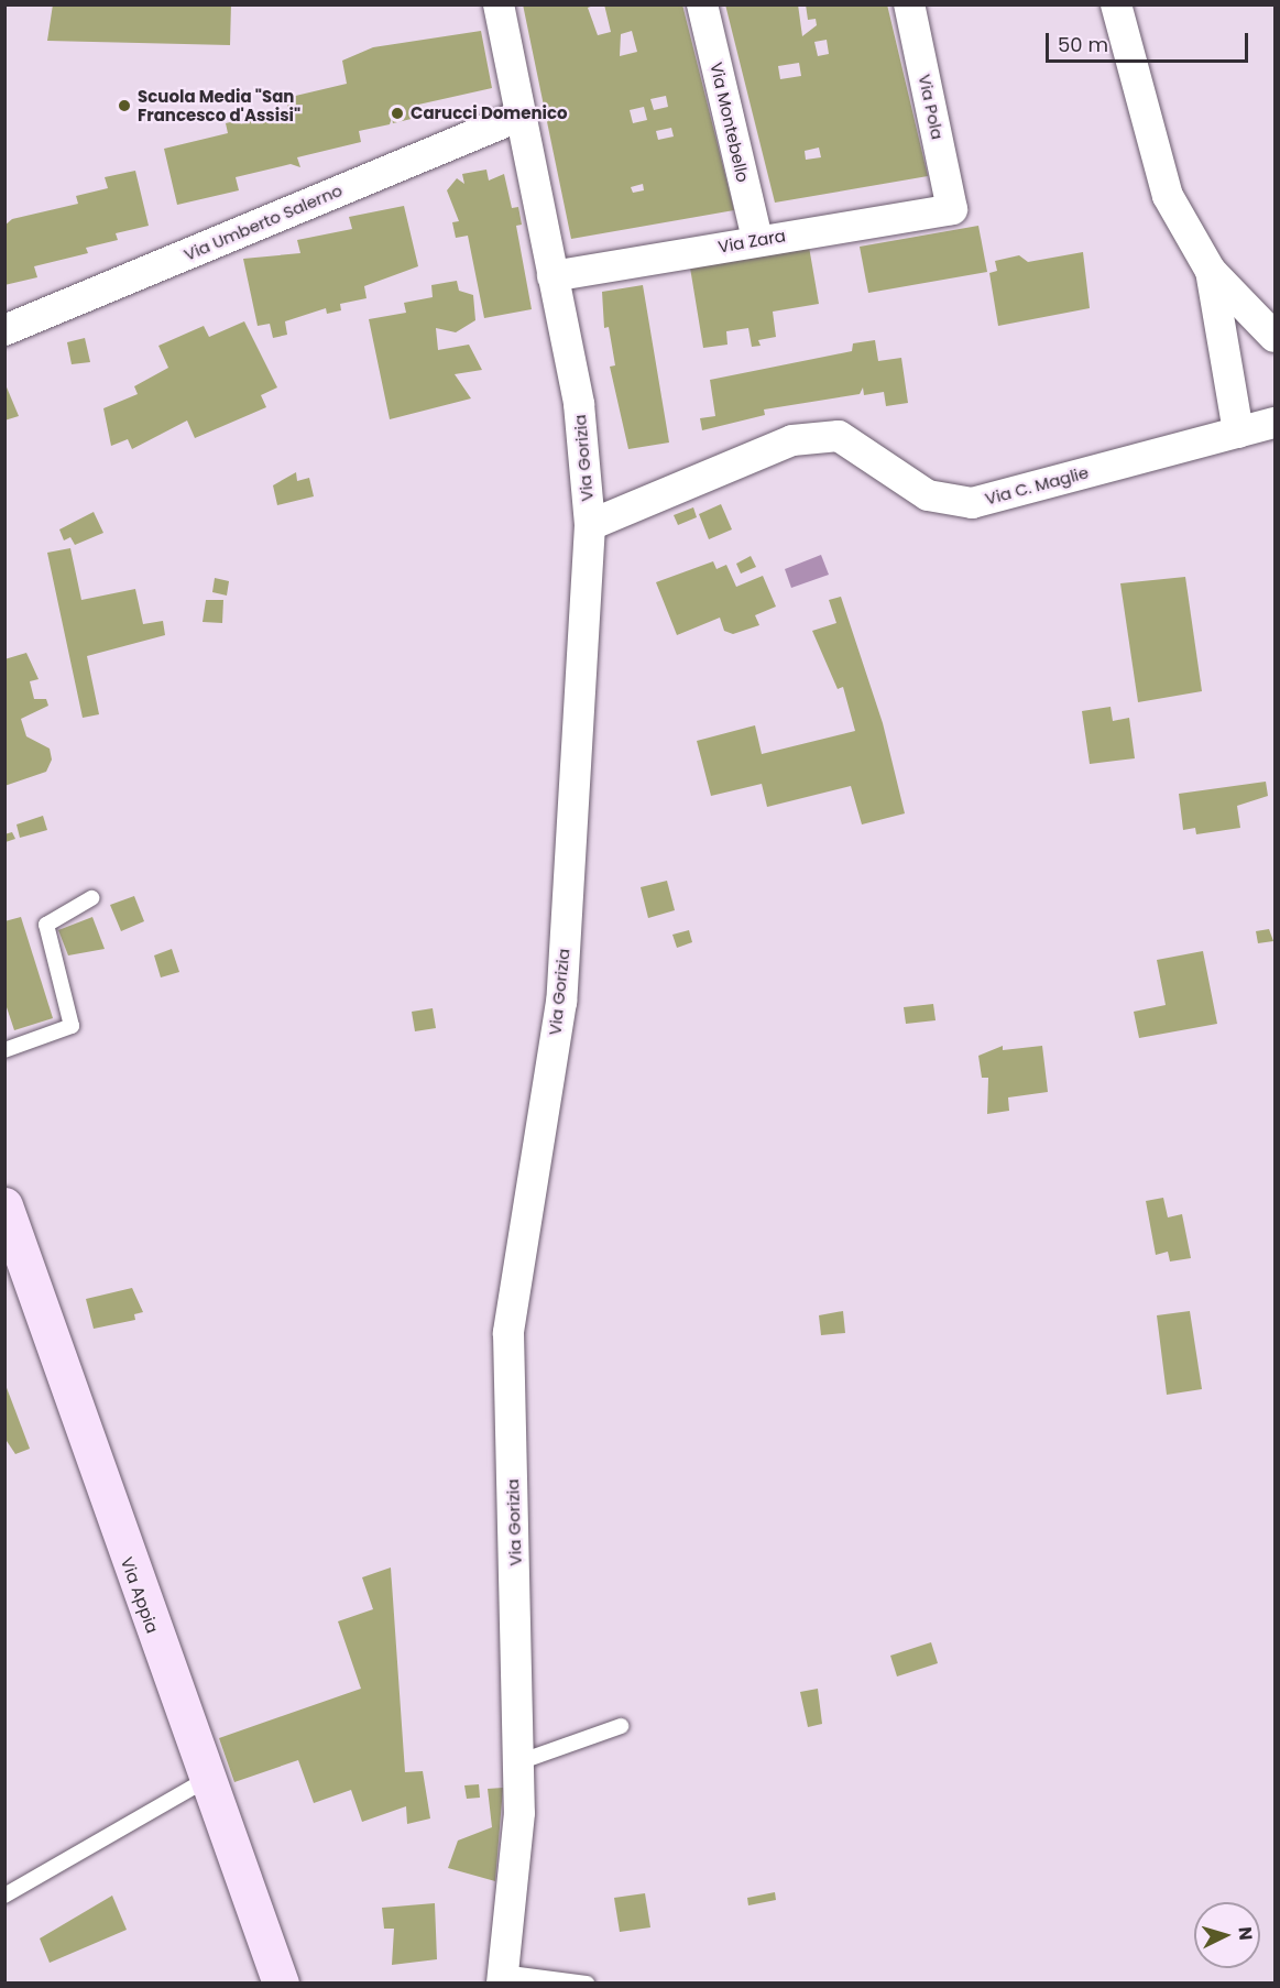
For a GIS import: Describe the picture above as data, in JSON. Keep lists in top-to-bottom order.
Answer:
{
  "streets": {
    "main road": ["Via Appia"],
    "street": [
      "Via Pola",
      "Via Montebello",
      "Via Umberto Salerno",
      "Via Zara",
      "Via Gorizia",
      "Via C. Maglie"
    ]
  },
  "crossings": [
    ["Via Pola", "Via Zara"],
    ["Via Montebello", "Via Zara"],
    ["Via Umberto Salerno", "Via Gorizia"],
    ["Via Zara", "Via Gorizia"],
    ["Via Gorizia", "Via C. Maglie"]
  ],
  "places": ["Scuola Media \"San Francesco d'Assisi\"", "Carucci Domenico"],
  "scale_bar": "50 m",
  "north": "right"
}
